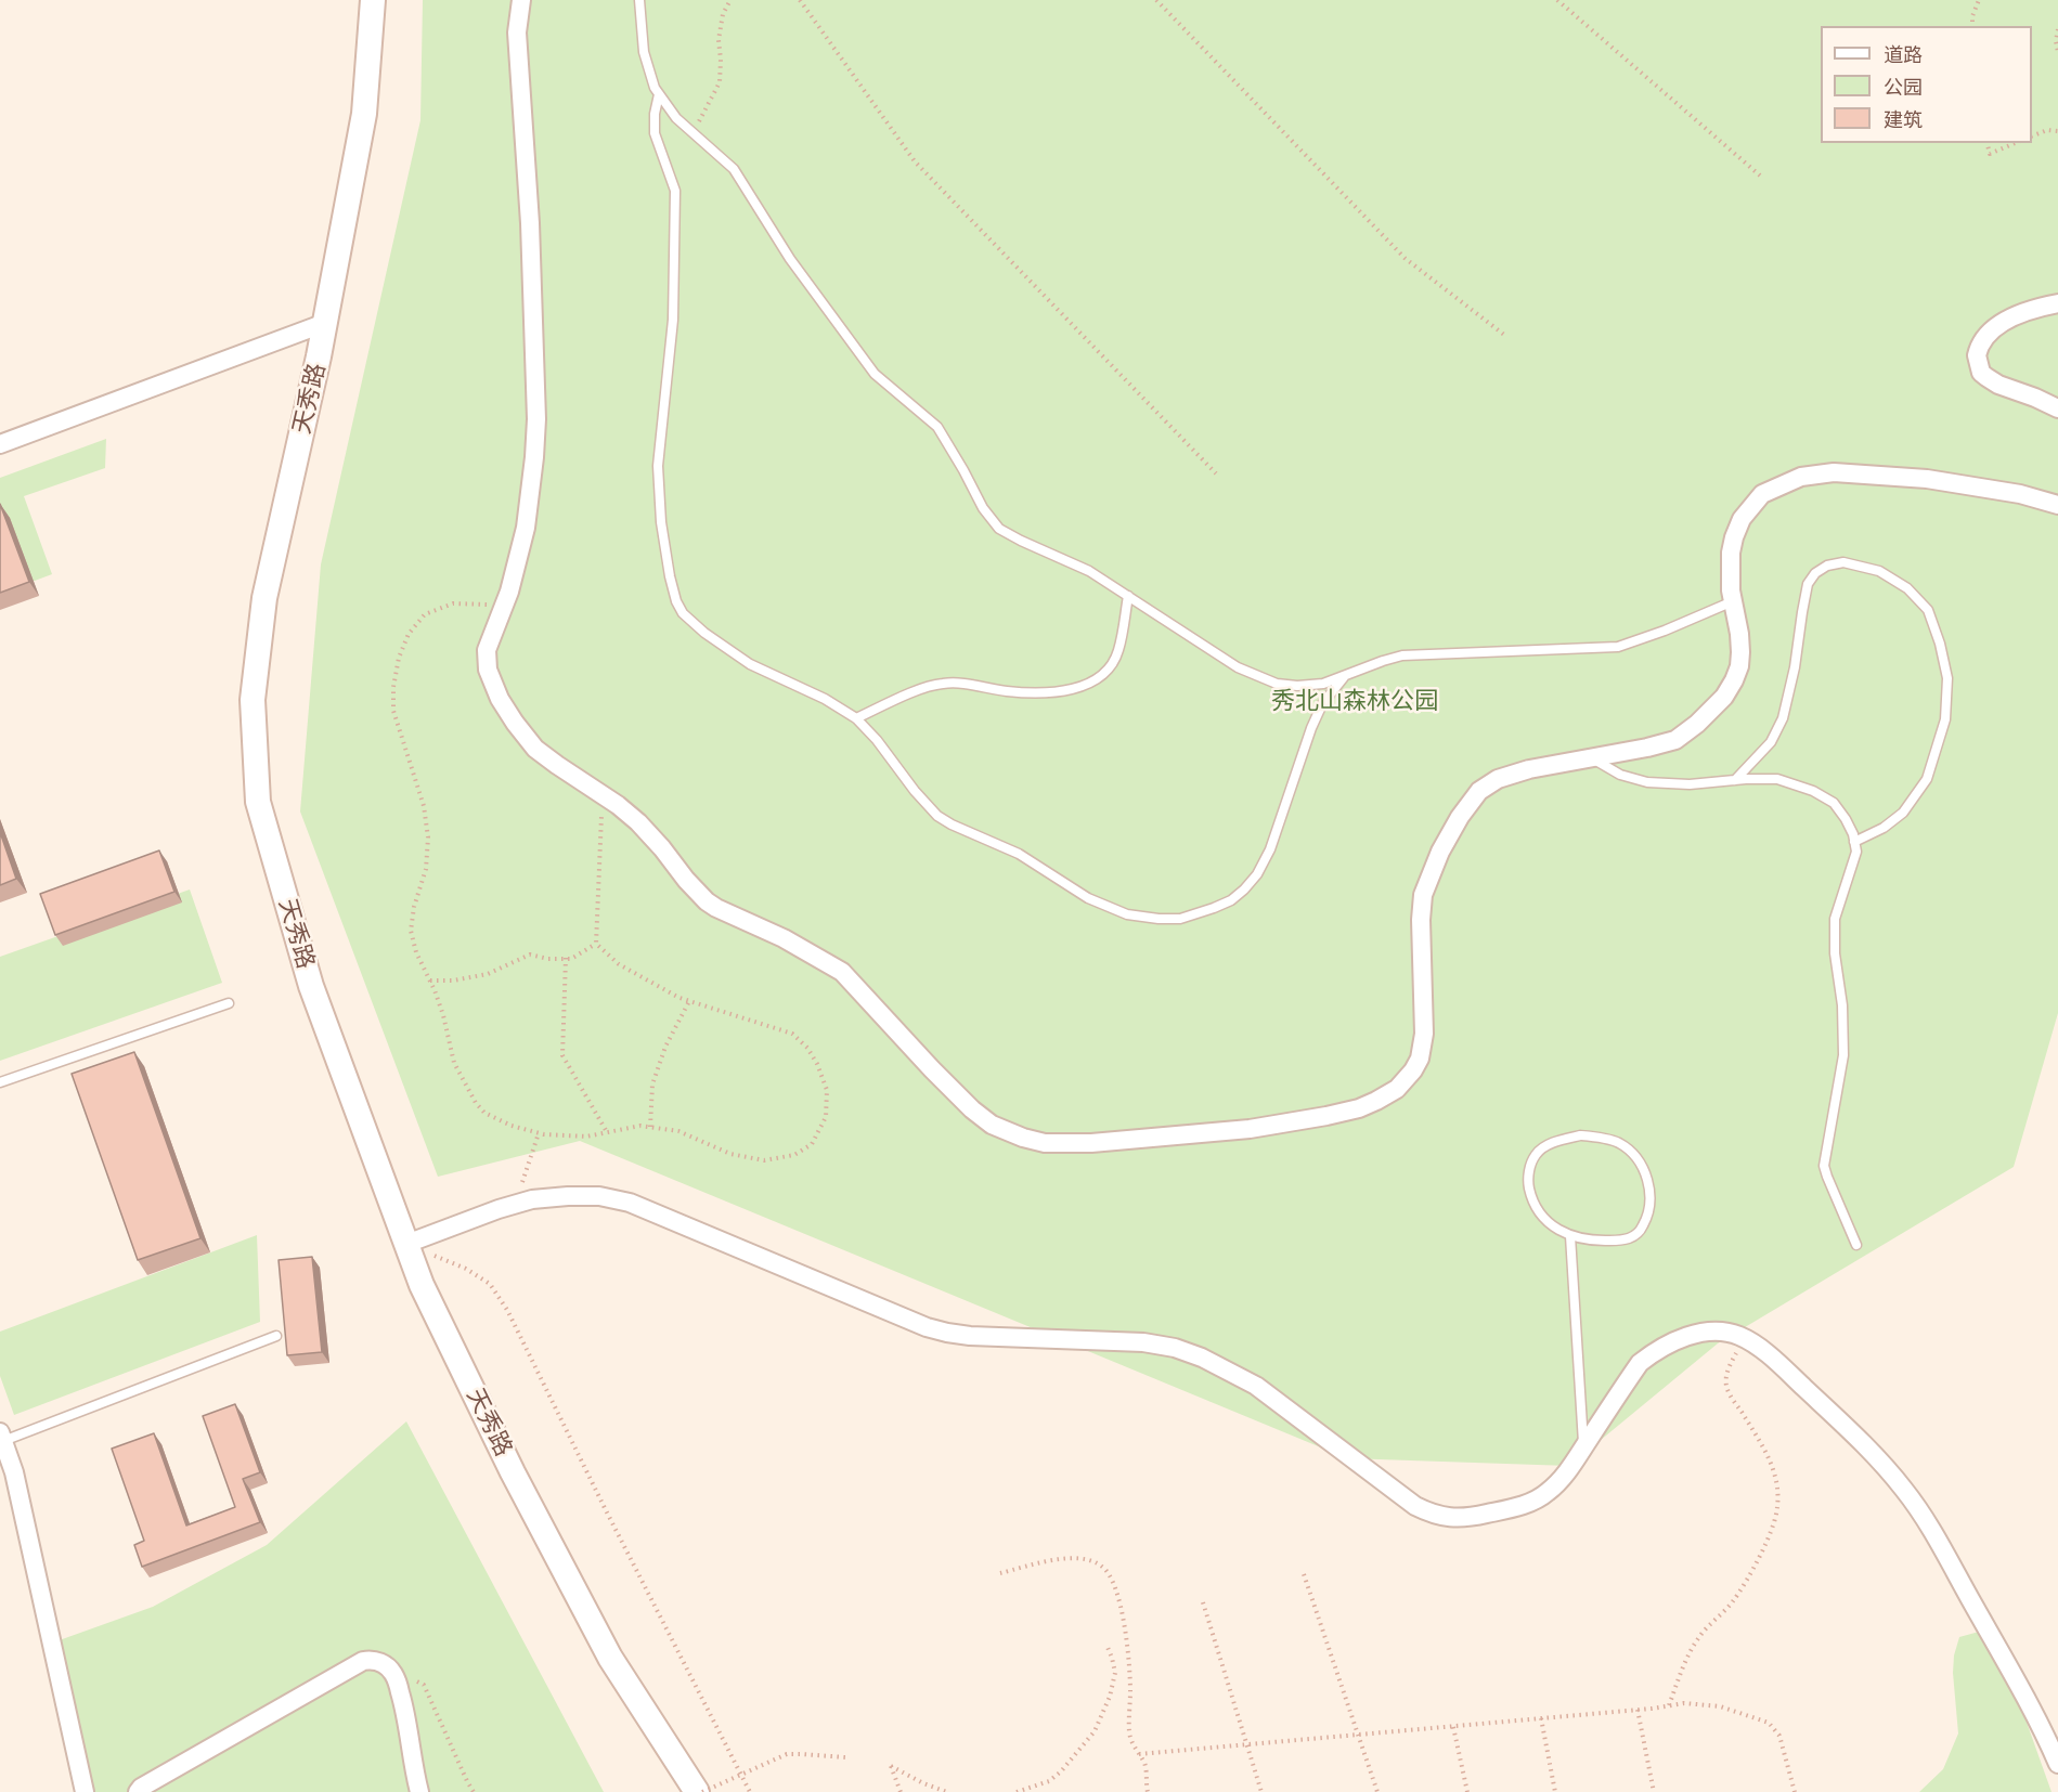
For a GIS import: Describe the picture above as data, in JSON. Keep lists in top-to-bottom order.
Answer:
{
  "streets": {
    "main road": ["天秀路"]
  },
  "parks": ["秀北山森林公园"],
  "legend": ["道路", "公园", "建筑"]
}
